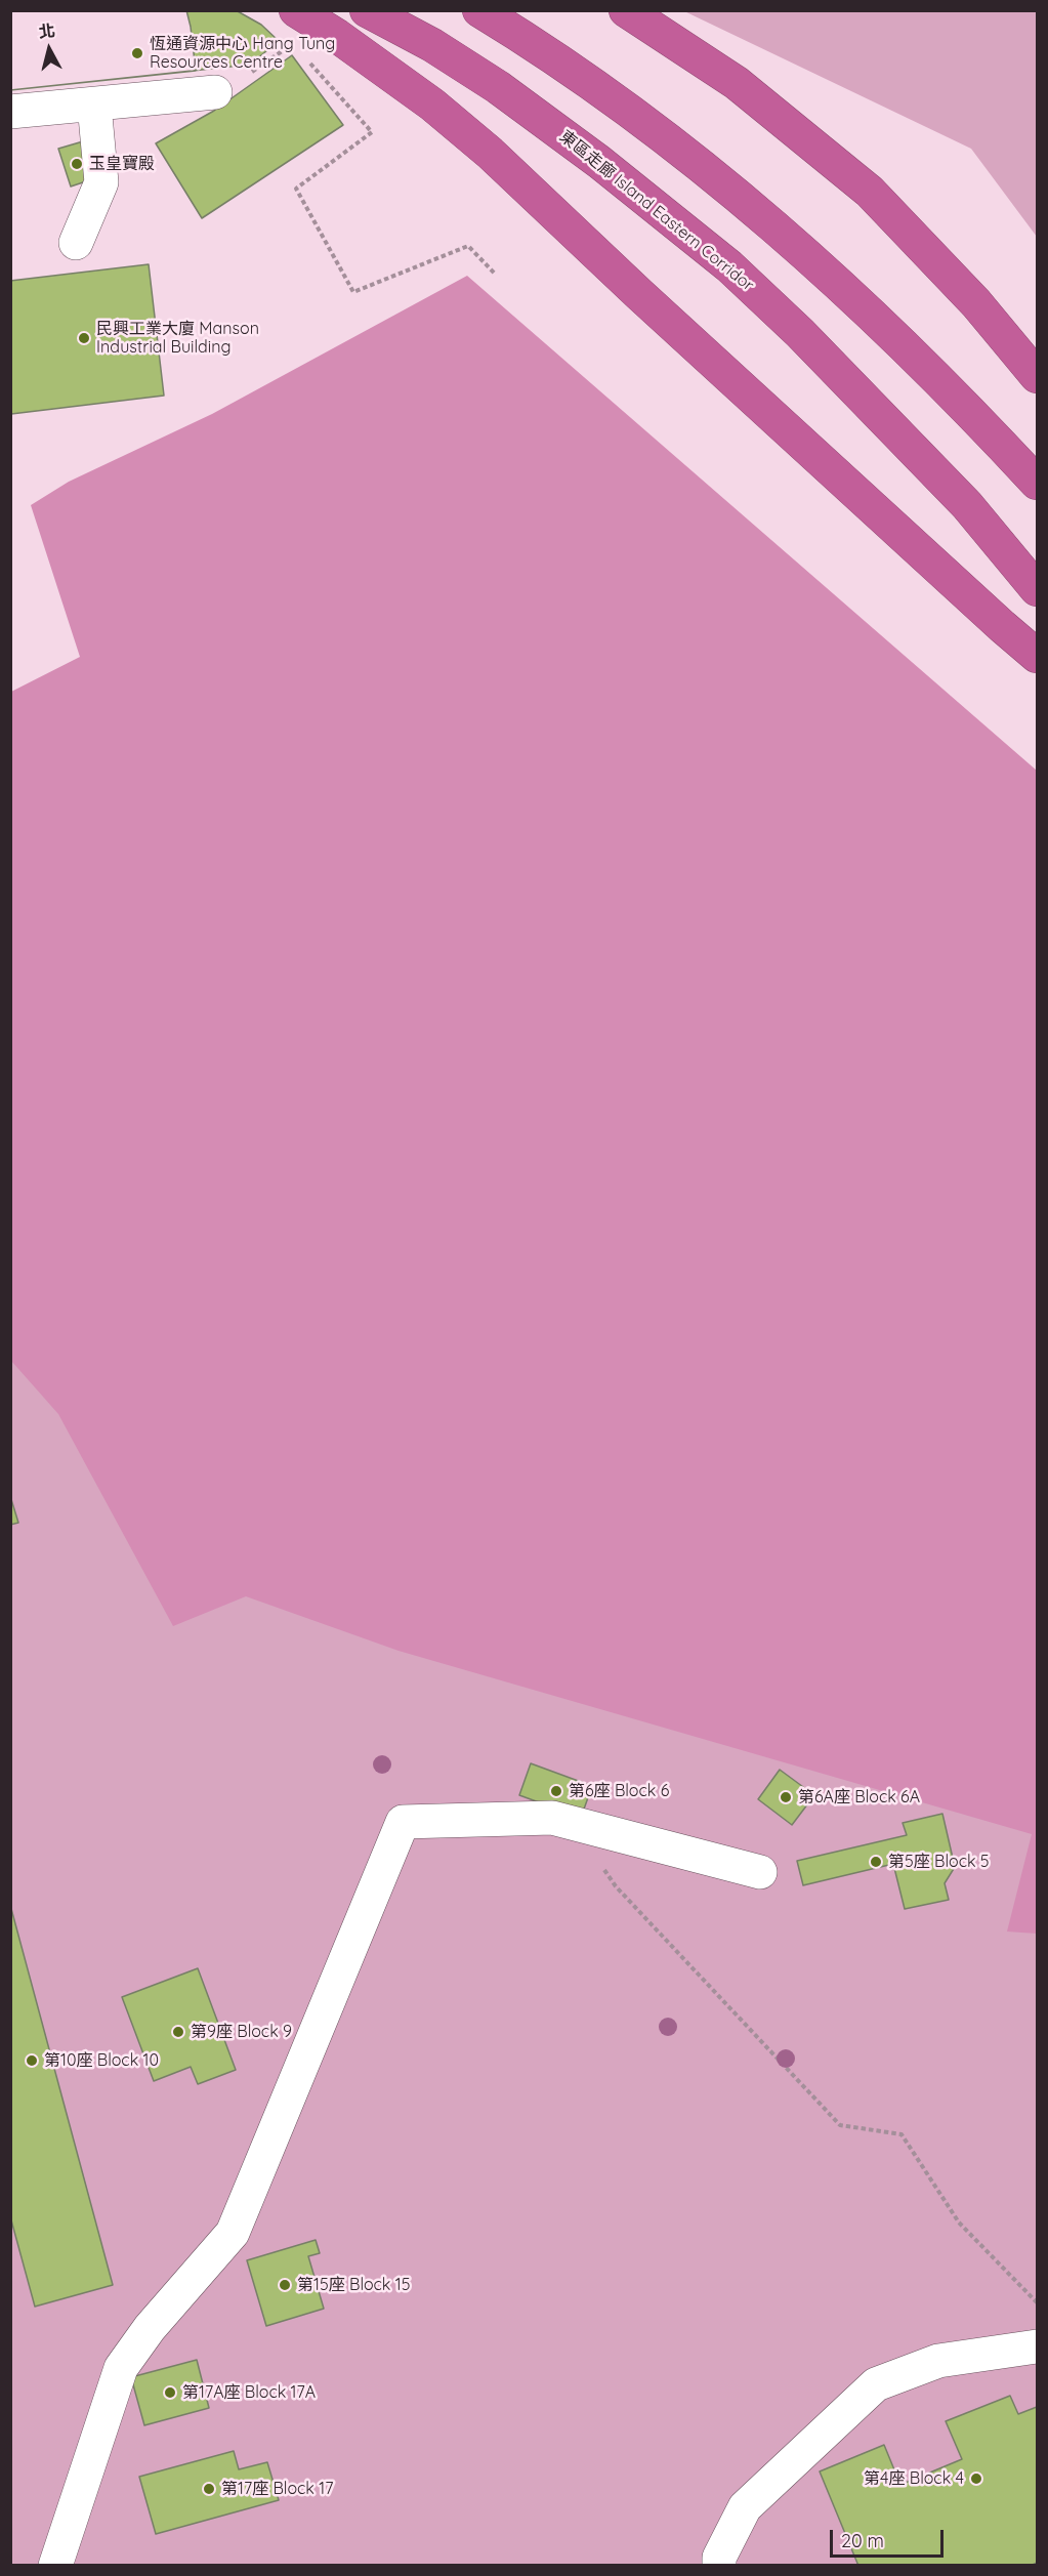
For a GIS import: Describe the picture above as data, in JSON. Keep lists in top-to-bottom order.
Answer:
{
  "streets": {
    "highway": ["東區走廊 Island Eastern Corridor"]
  },
  "places": [
    "恆通資源中心 Hang Tung Resources Centre",
    "玉皇寶殿",
    "民興工業大廈 Manson Industrial Building",
    "第6座 Block 6",
    "第6A座 Block 6A",
    "第5座 Block 5",
    "第9座 Block 9",
    "第10座 Block 10",
    "第15座 Block 15",
    "第17A座 Block 17A",
    "第4座 Block 4",
    "第17座 Block 17"
  ],
  "scale_bar": "20 m",
  "north": "top"
}
